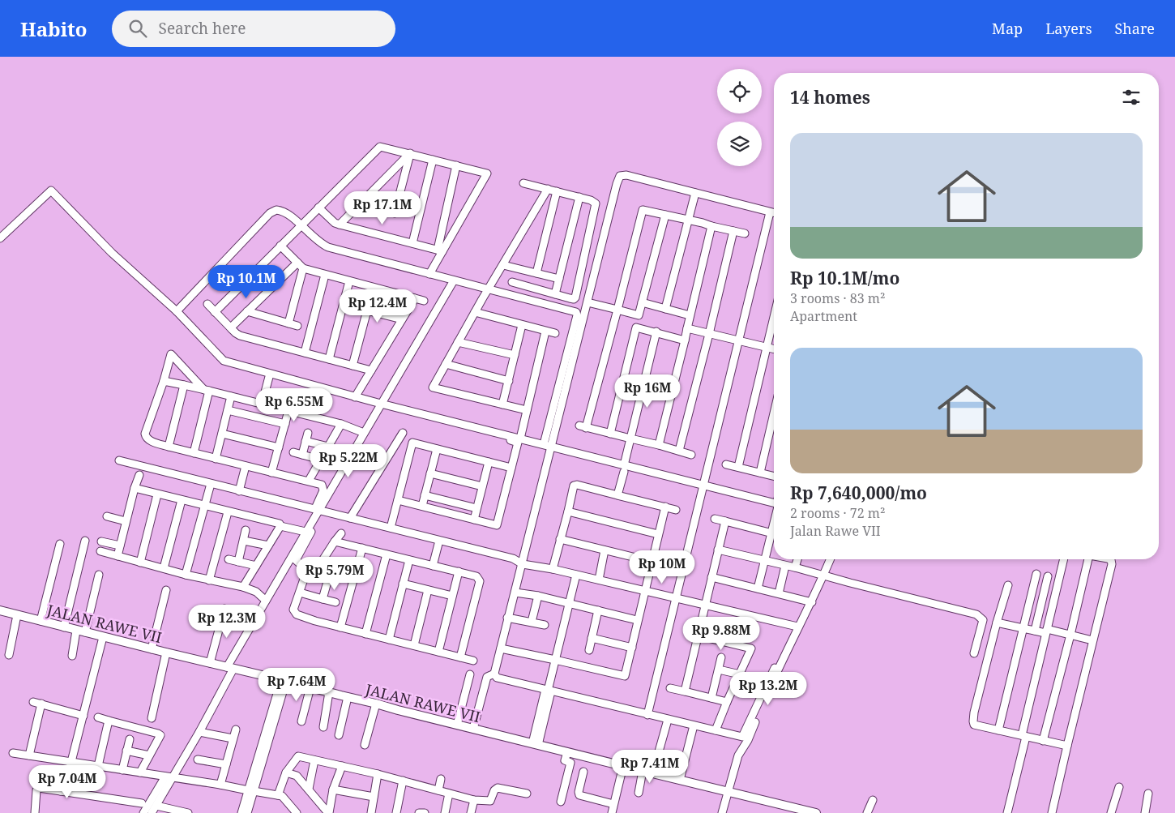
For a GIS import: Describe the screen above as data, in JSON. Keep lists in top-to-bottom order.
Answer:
{
  "streets": {
    "main road": ["JALAN RAWE VII"]
  },
  "page": {
    "header": "Habito",
    "search": "Search here",
    "nav": ["Map", "Layers", "Share"],
    "heading": "14 homes",
    "list": [
      {
        "name": "Rp 10.1M/mo",
        "note": "3 rooms · 83 m² · Apartment"
      },
      {
        "name": "Rp 7,640,000/mo",
        "note": "2 rooms · 72 m² · Jalan Rawe VII"
      }
    ],
    "price": [
      "Rp 17.1M",
      "Rp 10.1M",
      "Rp 12.4M",
      "Rp 16M",
      "Rp 6.55M",
      "Rp 5.22M",
      "Rp 10M",
      "Rp 5.79M",
      "Rp 12.3M",
      "Rp 9.88M",
      "Rp 7.64M",
      "Rp 13.2M",
      "Rp 7.41M",
      "Rp 7.04M"
    ]
  }
}
